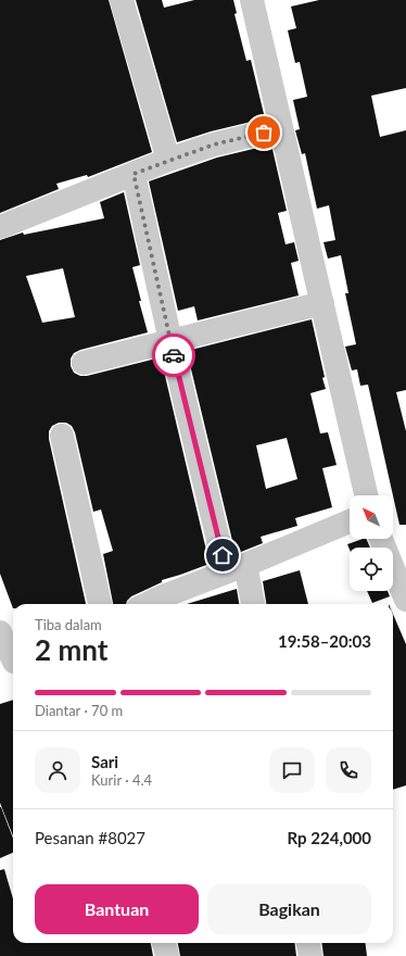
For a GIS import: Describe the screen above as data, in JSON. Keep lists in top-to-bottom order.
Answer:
{
  "north": "top left",
  "page": {
    "heading": ["2 mnt", "Tiba dalam", "19:58–20:03"],
    "panel": [
      "Sari",
      "Kurir · 4.4",
      "Pesanan #8027",
      "Rp 224,000"
    ],
    "bar": "Diantar · 70 m",
    "buttons": ["Bantuan", "Bagikan"]
  }
}
